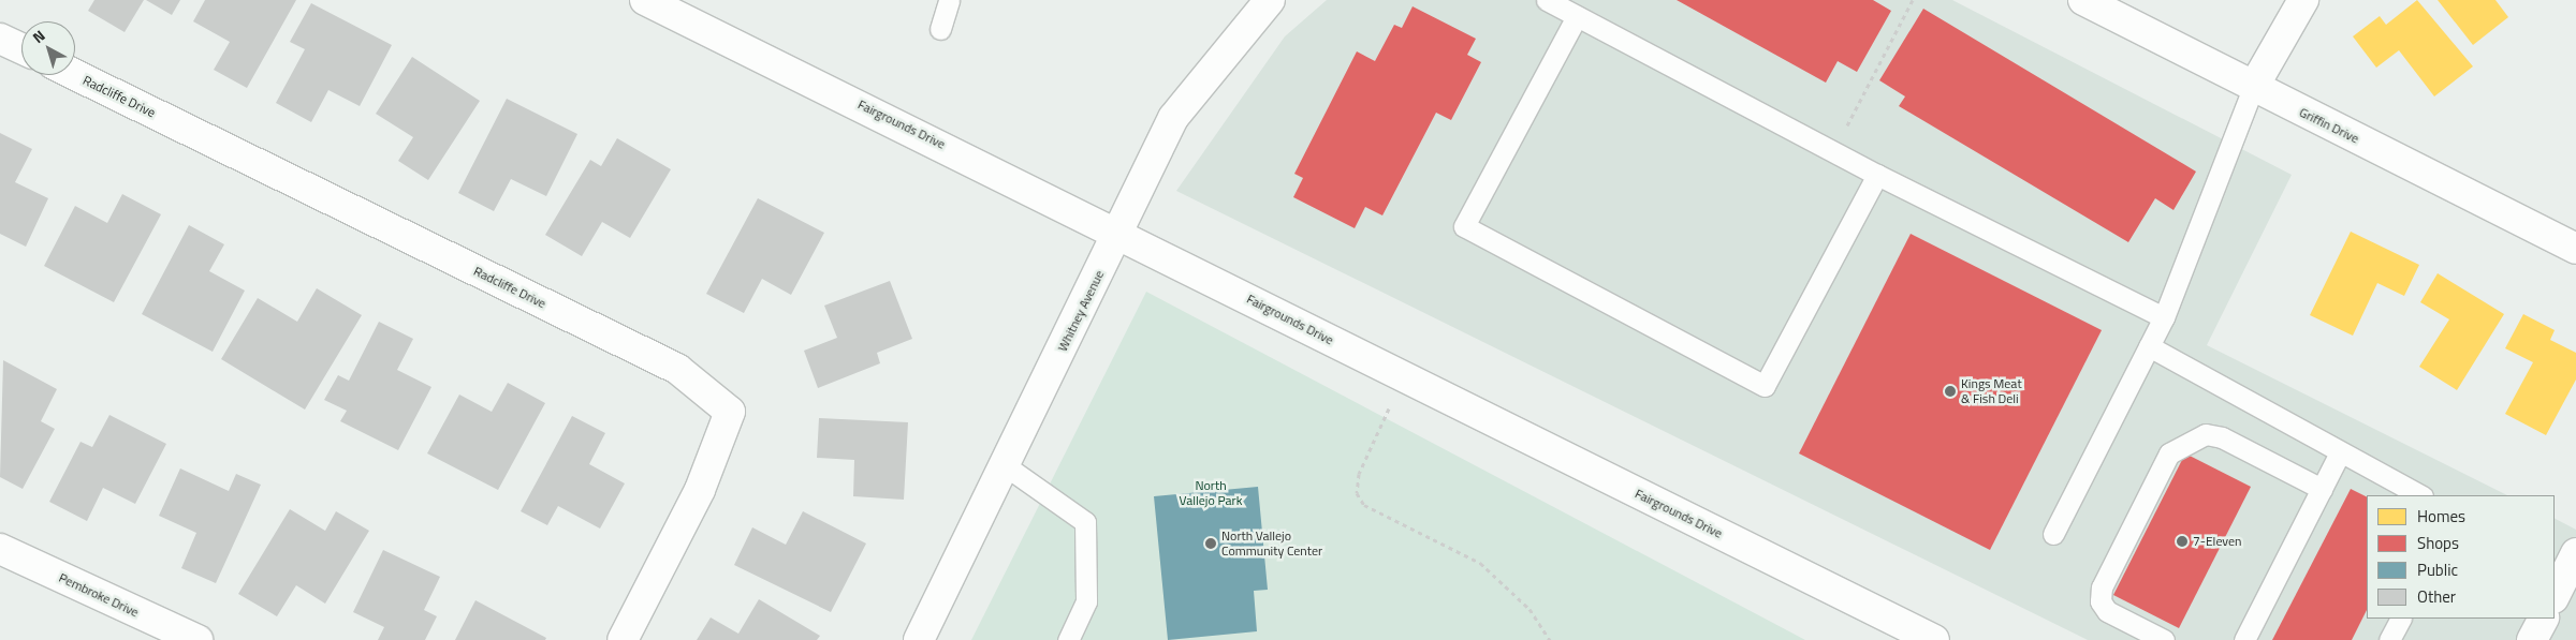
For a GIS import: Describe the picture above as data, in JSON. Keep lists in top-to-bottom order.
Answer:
{
  "streets": {
    "street": [
      "Radcliffe Drive",
      "Fairgrounds Drive",
      "Griffin Drive",
      "Whitney Avenue",
      "Pembroke Drive"
    ]
  },
  "crossings": [
    ["Fairgrounds Drive", "Whitney Avenue"]
  ],
  "parks": ["North Vallejo Park"],
  "places": ["Kings Meat & Fish Deli", "7-Eleven", "North Vallejo Community Center"],
  "legend": [
    "Homes",
    "Shops",
    "Public",
    "Other"
  ],
  "north": "top left"
}
